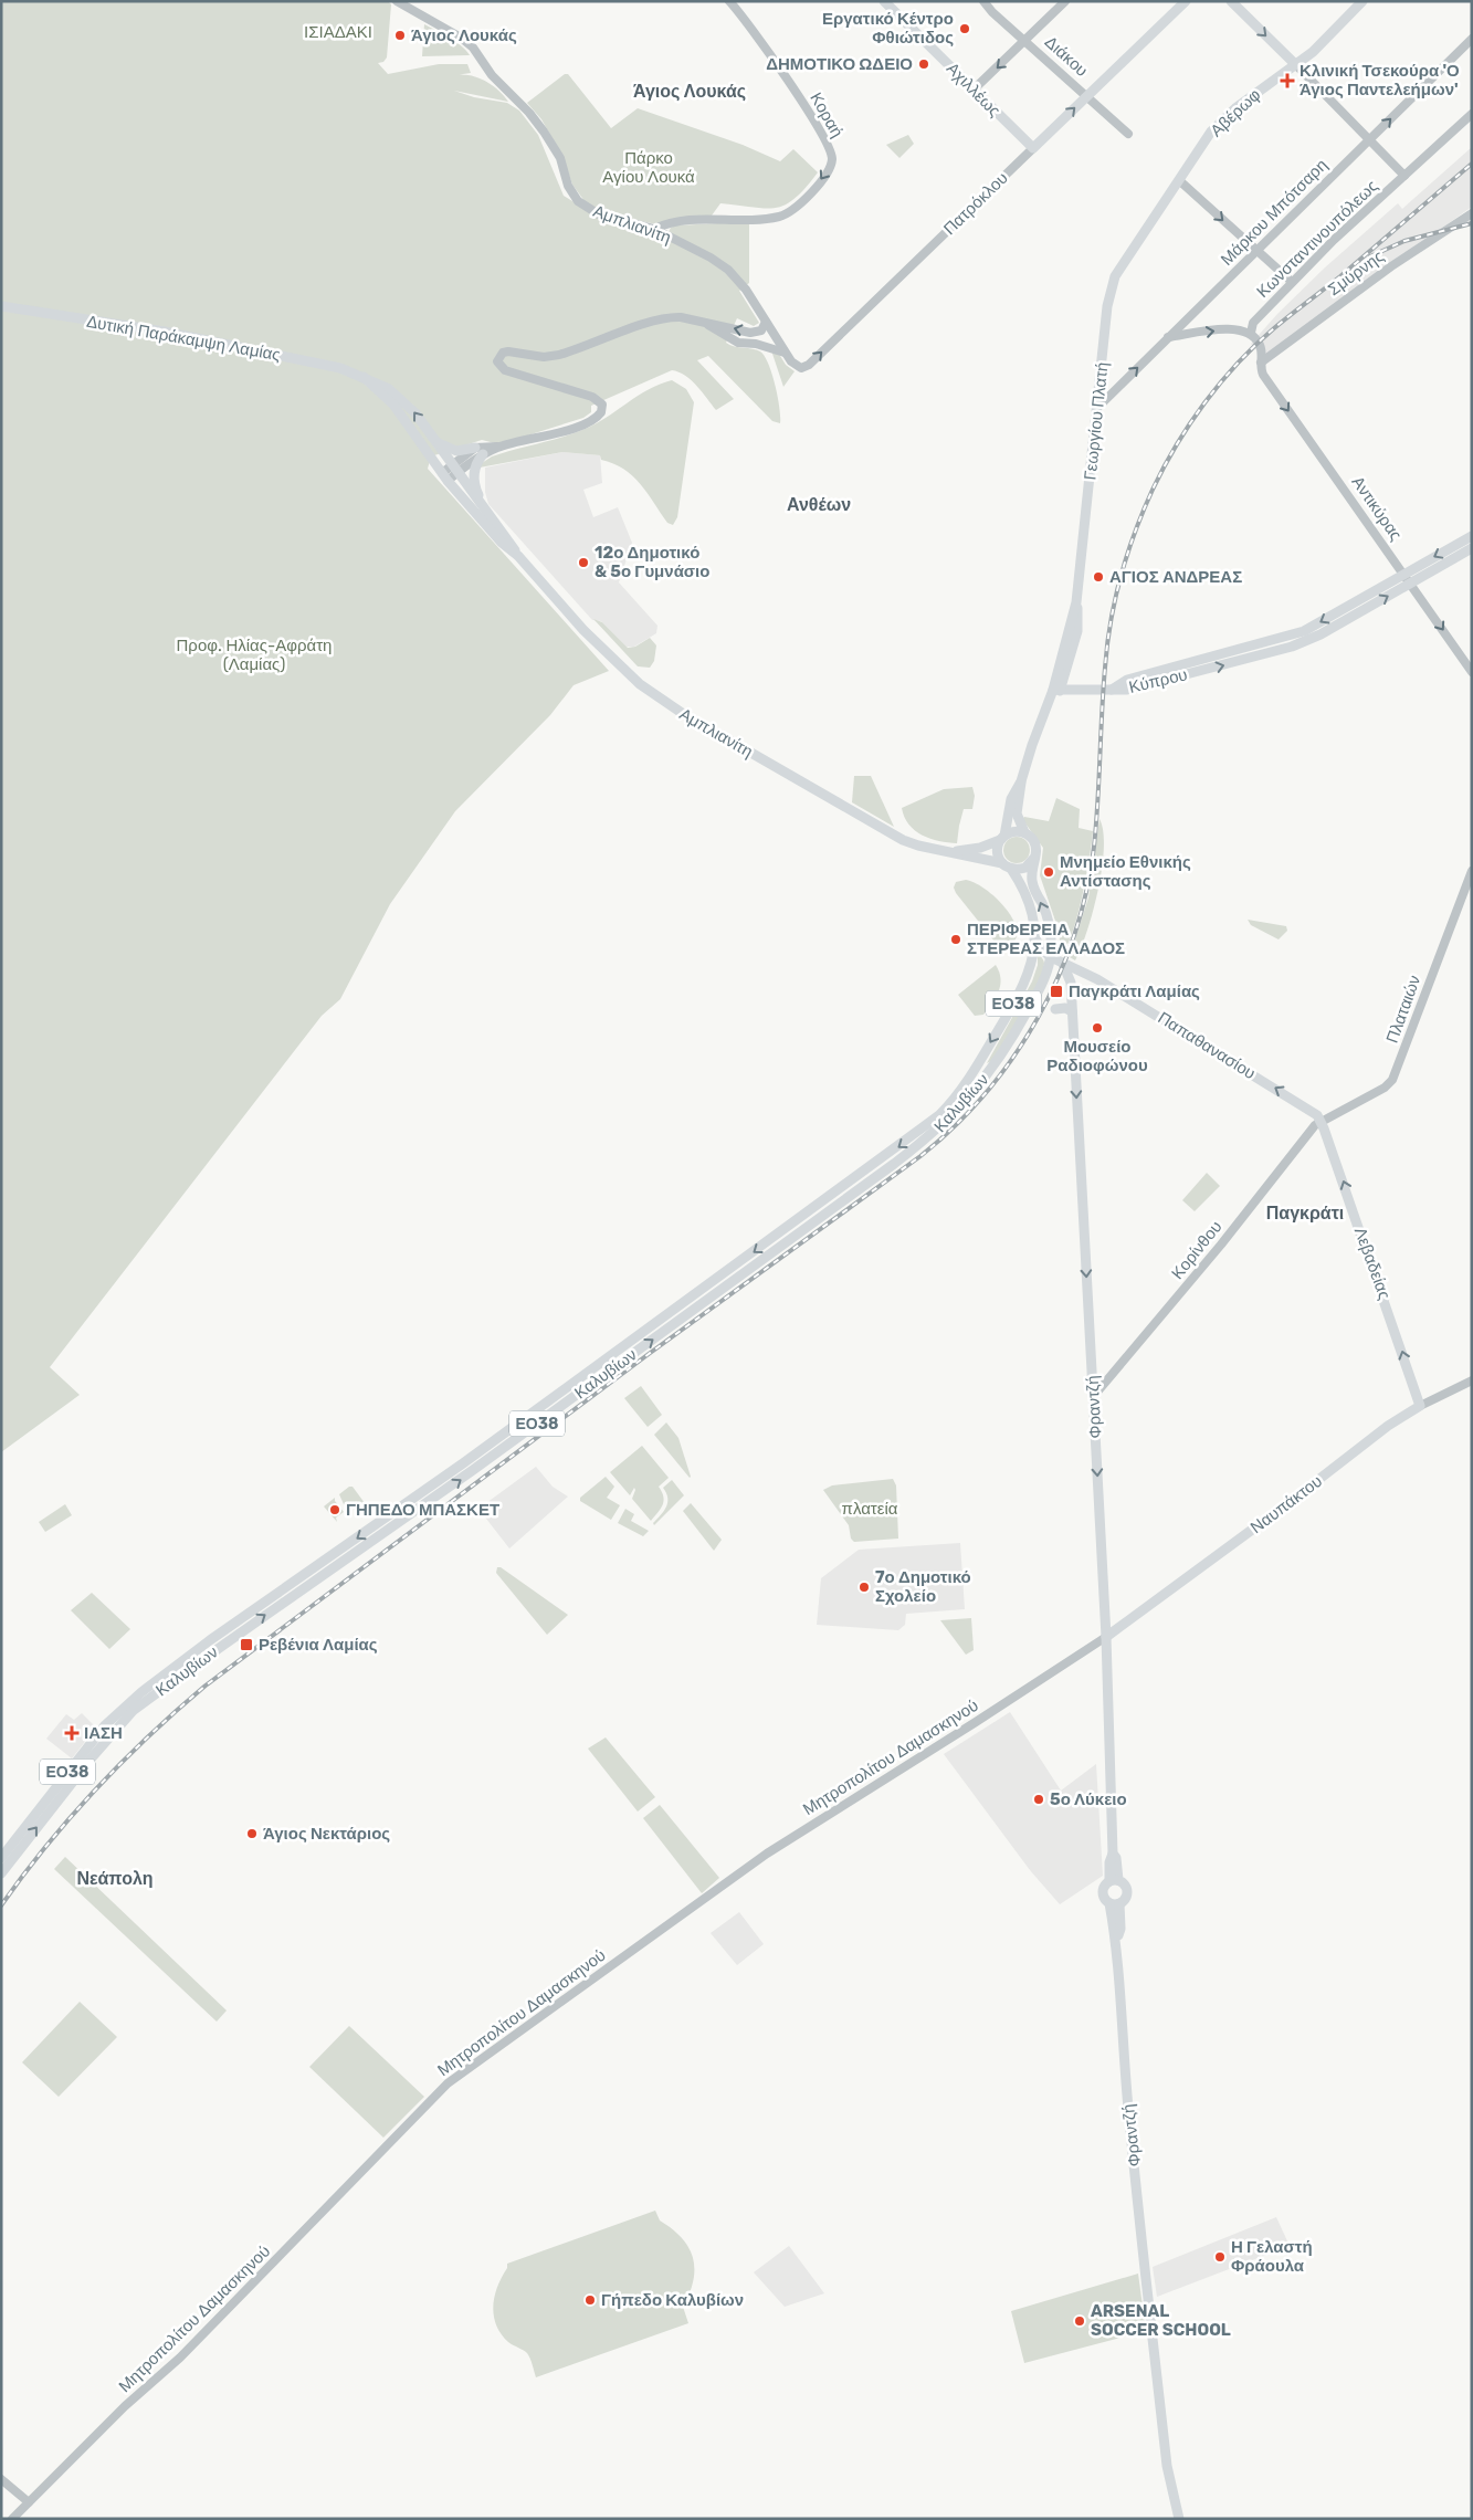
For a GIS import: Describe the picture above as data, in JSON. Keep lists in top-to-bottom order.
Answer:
{
  "streets": {
    "main road": [
      "Αχιλλέως",
      "Αβέρωφ",
      "Πατρόκλου",
      "Αμπλιανίτη",
      "Δυτική Παράκαμψη Λαμίας",
      "Γεωργίου Πλατή",
      "Κύπρου",
      "ΕΟ38",
      "Παπαθανασίου",
      "Καλυβίων",
      "Λεβαδείας",
      "Φραντζή",
      "Ναυπάκτου"
    ],
    "street": [
      "Διάκου",
      "Κοραή",
      "Μάρκου Μπότσαρη",
      "Κωνσταντινουπόλεως",
      "Σμύρνης",
      "Αντικύρας",
      "Πλαταιών",
      "Κορίνθου",
      "Μητροπολίτου Δαμασκηνού"
    ]
  },
  "crossings": [
    ["Διάκου", "Πατρόκλου"],
    ["Αχιλλέως", "Πατρόκλου"],
    ["Αβέρωφ", "Γεωργίου Πλατή"],
    ["Κοραή", "Αμπλιανίτη"],
    ["Πατρόκλου", "Αμπλιανίτη"],
    ["Μάρκου Μπότσαρη", "Γεωργίου Πλατή"],
    ["Αμπλιανίτη", "Δυτική Παράκαμψη Λαμίας"],
    ["Αμπλιανίτη", "Γεωργίου Πλατή"],
    ["Αμπλιανίτη", "ΕΟ38"],
    ["Αμπλιανίτη", "Καλυβίων"],
    ["Κωνσταντινουπόλεως", "Αντικύρας"],
    ["Σμύρνης", "Αντικύρας"],
    ["Γεωργίου Πλατή", "Κύπρου"],
    ["Γεωργίου Πλατή", "ΕΟ38"],
    ["Γεωργίου Πλατή", "Καλυβίων"],
    ["Αντικύρας", "Κύπρου"],
    ["ΕΟ38", "Καλυβίων"],
    ["Πλαταιών", "Παπαθανασίου"],
    ["Πλαταιών", "Κορίνθου"],
    ["Πλαταιών", "Λεβαδείας"],
    ["Παπαθανασίου", "Καλυβίων"],
    ["Παπαθανασίου", "Κορίνθου"],
    ["Παπαθανασίου", "Λεβαδείας"],
    ["Παπαθανασίου", "Φραντζή"],
    ["Κορίνθου", "Λεβαδείας"],
    ["Κορίνθου", "Φραντζή"],
    ["Λεβαδείας", "Ναυπάκτου"],
    ["Φραντζή", "Ναυπάκτου"],
    ["Φραντζή", "Μητροπολίτου Δαμασκηνού"],
    ["Ναυπάκτου", "Μητροπολίτου Δαμασκηνού"]
  ],
  "one_way": [
    "Πατρόκλου",
    "Μάρκου Μπότσαρη",
    "Αντικύρας",
    "Παπαθανασίου",
    "Λεβαδείας",
    "Φραντζή"
  ],
  "districts": [
    "Άγιος Λουκάς",
    "Ανθέων",
    "Παγκράτι",
    "Νεάπολη"
  ],
  "parks": [
    "ΙΣΙΑΔΑΚΙ",
    "Πάρκο Αγίου Λουκά",
    "Προφ. Ηλίας-Αφράτη (Λαμίας)",
    "πλατεία"
  ],
  "places": {
    "other": [
      "Εργατικό Κέντρο Φθιώτιδος",
      "Άγιος Λουκάς",
      "ΔΗΜΟΤΙΚΟ ΩΔΕΙΟ",
      "12ο Δημοτικό & 5ο Γυμνάσιο",
      "ΑΓΙΟΣ ΑΝΔΡΕΑΣ",
      "Μνημείο Εθνικής Αντίστασης",
      "ΠΕΡΙΦΕΡΕΙΑ ΣΤΕΡΕΑΣ ΕΛΛΑΔΟΣ",
      "Μουσείο Ραδιοφώνου",
      "ΓΗΠΕΔΟ ΜΠΑΣΚΕΤ",
      "7ο Δημοτικό Σχολείο",
      "5ο Λύκειο",
      "Άγιος Νεκτάριος",
      "Η Γελαστή Φράουλα",
      "Γήπεδο Καλυβίων",
      "ARSENAL SOCCER SCHOOL"
    ],
    "health": ["Κλινική Τσεκούρα 'Ο Άγιος Παντελεήμων'", "ΙΑΣΗ"],
    "transit": ["Παγκράτι Λαμίας", "Ρεβένια Λαμίας"]
  }
}
